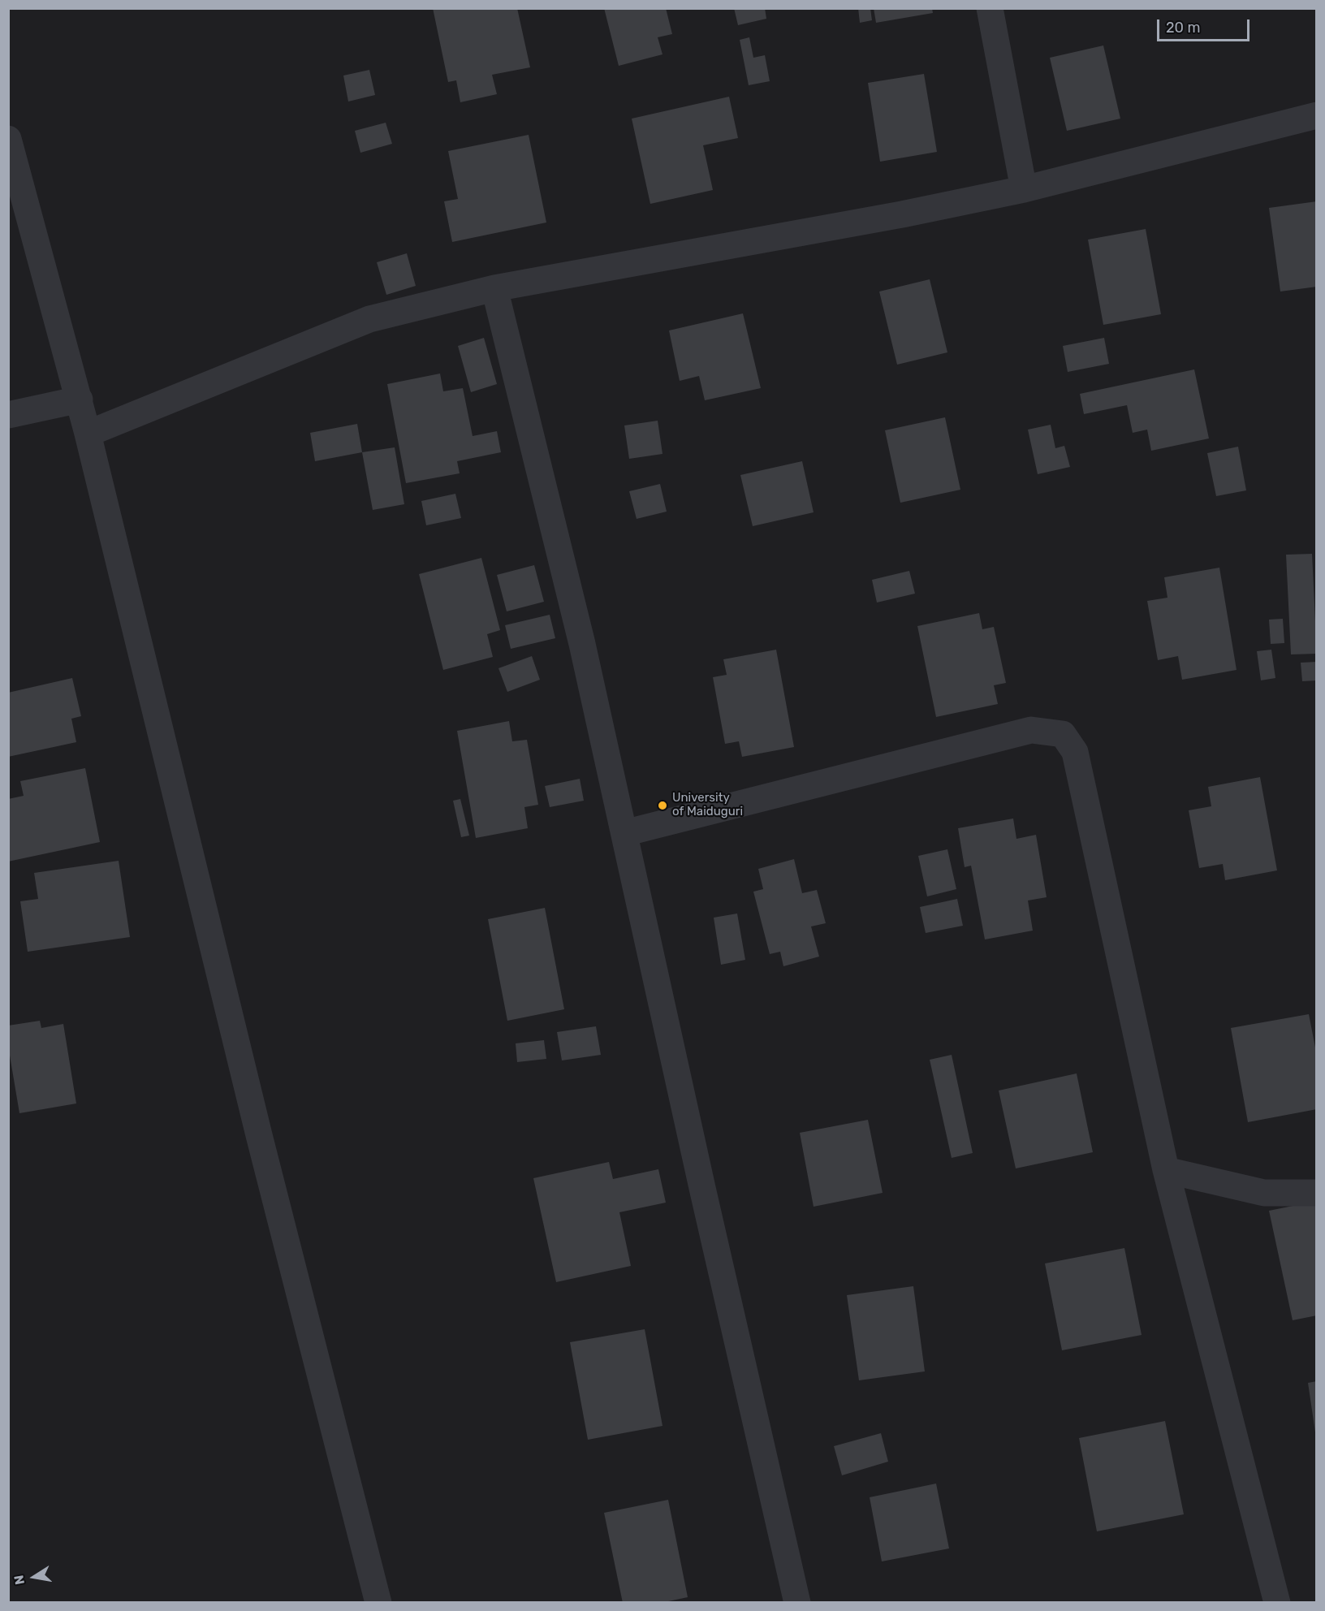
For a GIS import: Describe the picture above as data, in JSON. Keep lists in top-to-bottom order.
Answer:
{
  "places": ["University of Maiduguri"],
  "scale_bar": "20 m",
  "north": "left"
}
